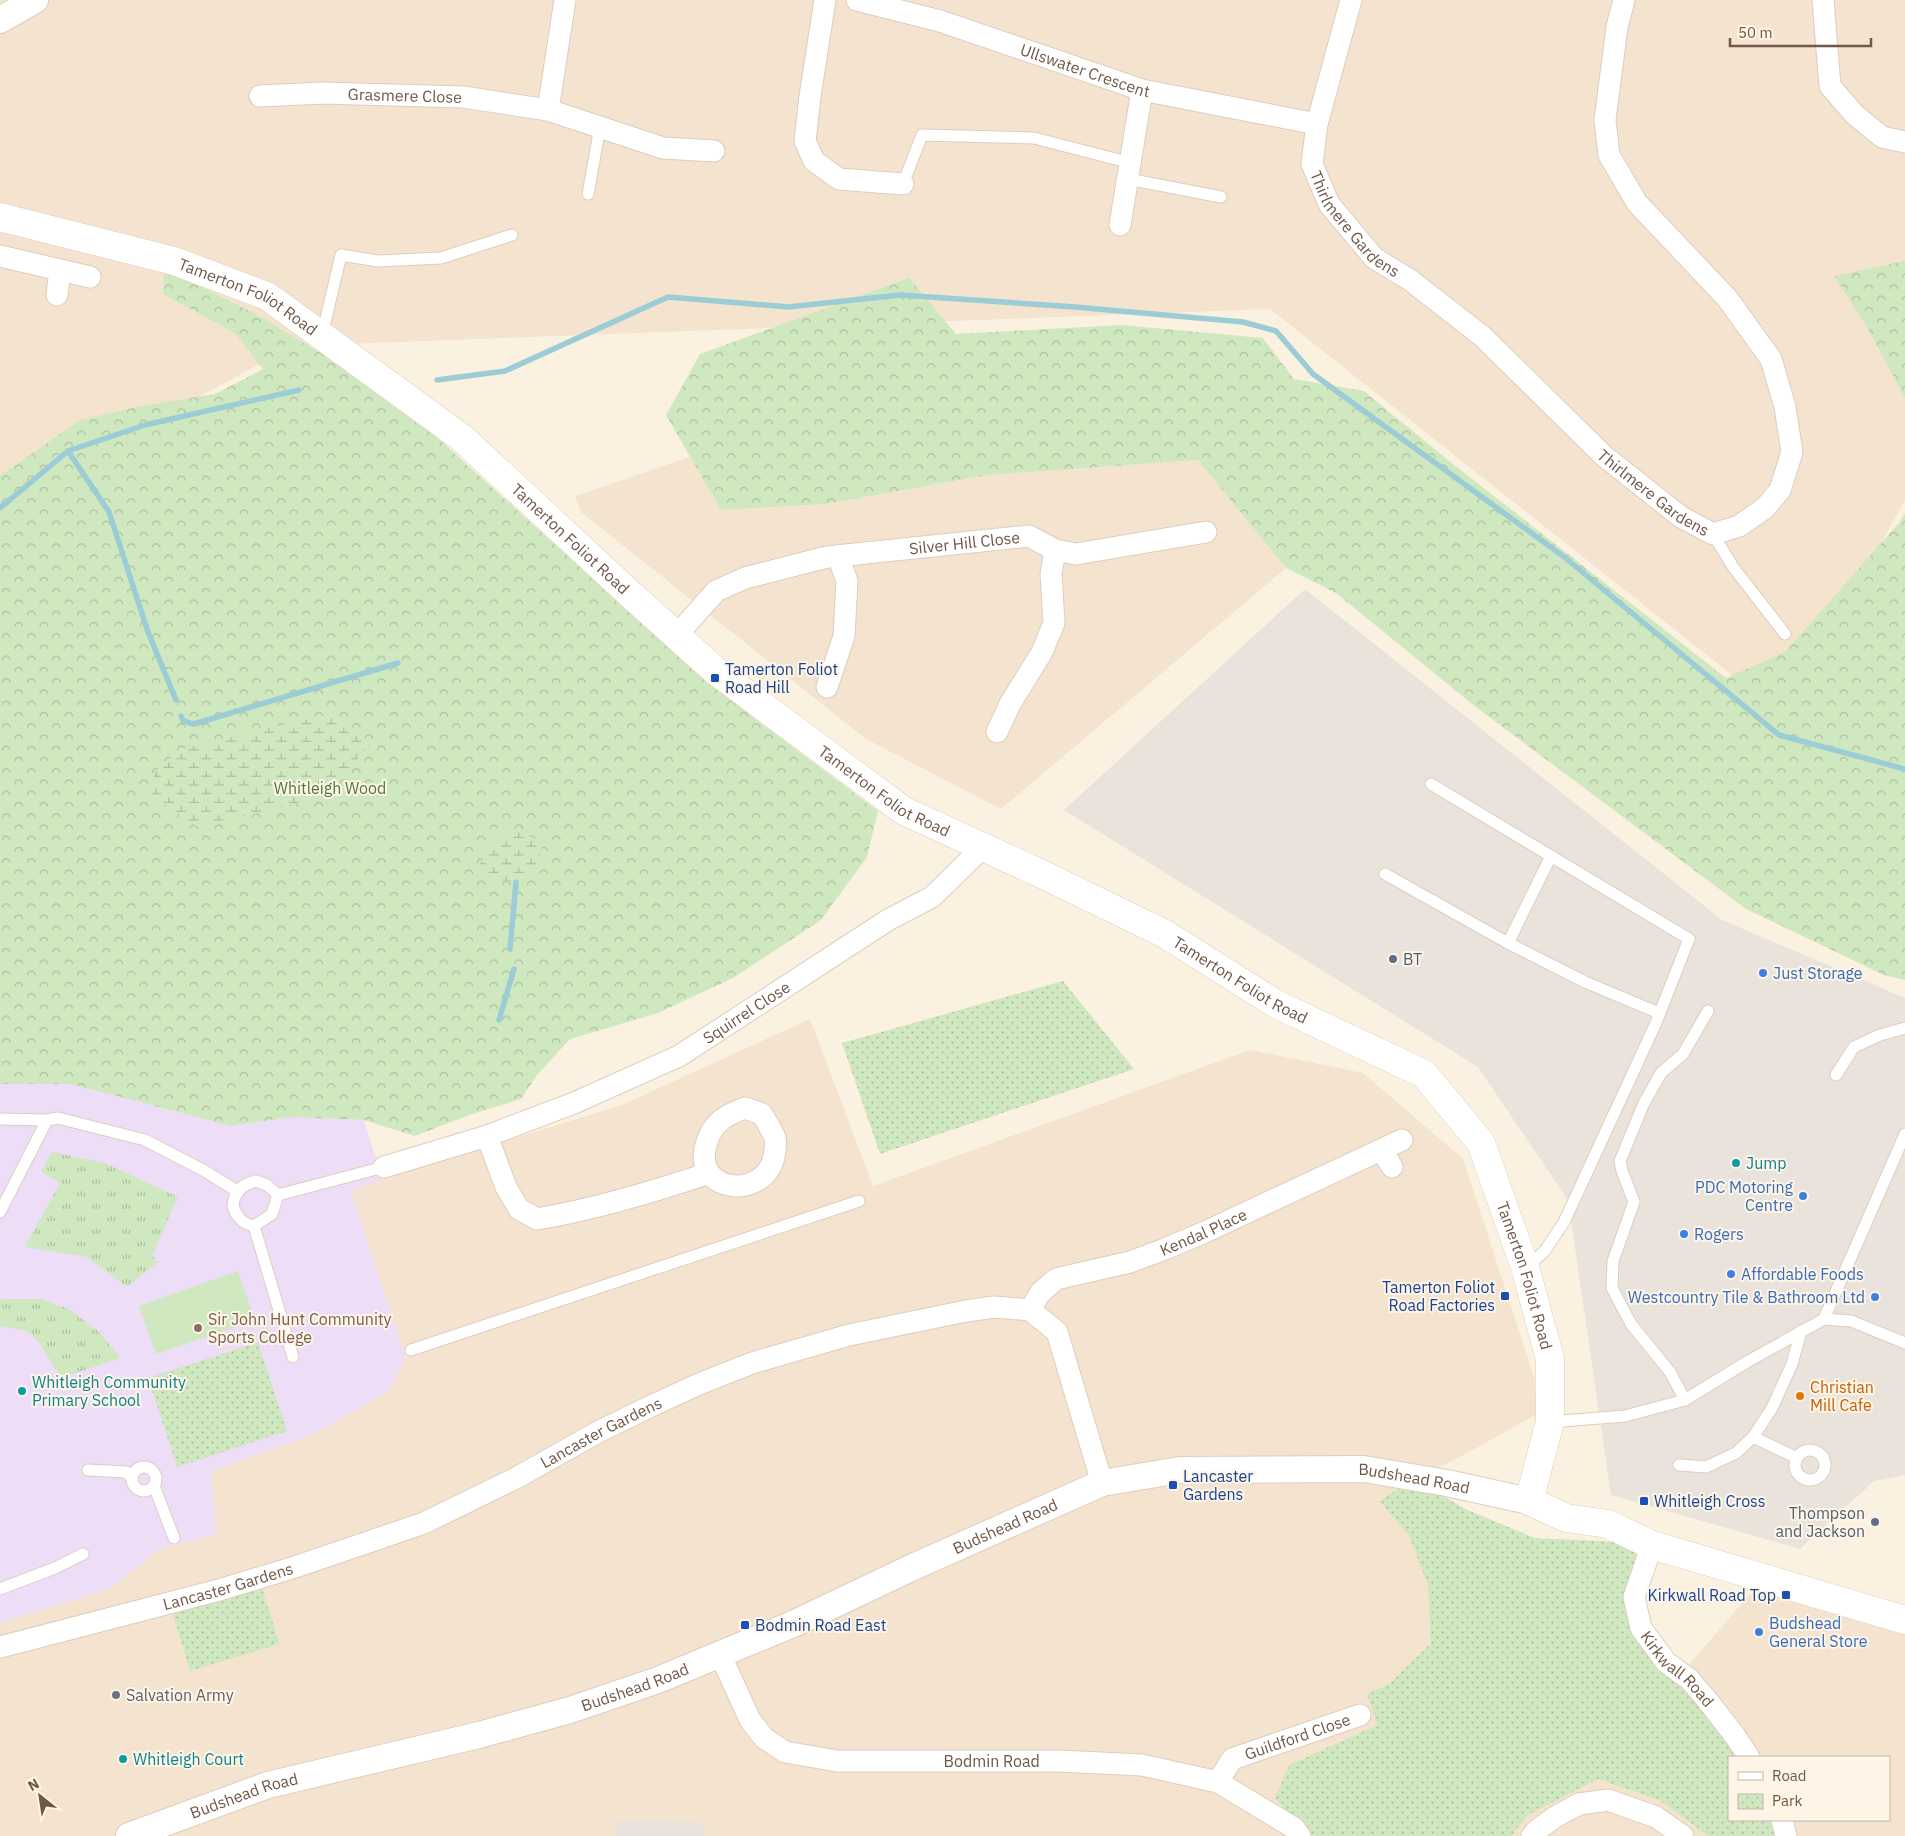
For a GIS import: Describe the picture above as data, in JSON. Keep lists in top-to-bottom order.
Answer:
{
  "streets": {
    "main road": ["Tamerton Foliot Road", "Budshead Road"],
    "street": [
      "Ullswater Crescent",
      "Grasmere Close",
      "Thirlmere Gardens",
      "Silver Hill Close",
      "Squirrel Close",
      "Kendal Place",
      "Lancaster Gardens",
      "Kirkwall Road",
      "Guildford Close",
      "Bodmin Road"
    ]
  },
  "crossings": [
    ["Ullswater Crescent", "Thirlmere Gardens"],
    ["Tamerton Foliot Road", "Silver Hill Close"],
    ["Tamerton Foliot Road", "Squirrel Close"],
    ["Tamerton Foliot Road", "Budshead Road"],
    ["Kendal Place", "Lancaster Gardens"],
    ["Budshead Road", "Kirkwall Road"],
    ["Budshead Road", "Bodmin Road"],
    ["Guildford Close", "Bodmin Road"]
  ],
  "parks": ["Whitleigh Wood"],
  "places": {
    "transit": [
      "Tamerton Foliot Road Hill",
      "Tamerton Foliot Road Factories",
      "Lancaster Gardens",
      "Whitleigh Cross",
      "Kirkwall Road Top",
      "Bodmin Road East"
    ],
    "other": [
      "BT",
      "Just Storage",
      "Jump",
      "PDC Motoring Centre",
      "Rogers",
      "Affordable Foods",
      "Westcountry Tile & Bathroom Ltd",
      "Sir John Hunt Community Sports College",
      "Whitleigh Community Primary School",
      "Christian Mill Cafe",
      "Thompson and Jackson",
      "Budshead General Store",
      "Salvation Army",
      "Whitleigh Court"
    ]
  },
  "legend": ["Road", "Park"],
  "scale_bar": "50 m",
  "north": "top left"
}
